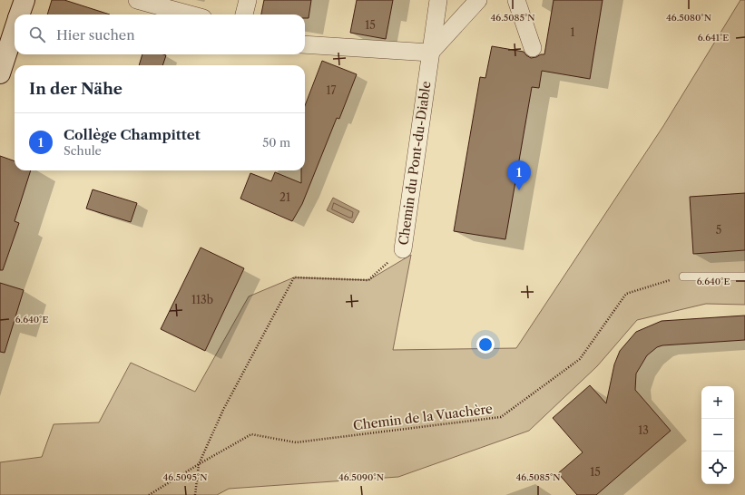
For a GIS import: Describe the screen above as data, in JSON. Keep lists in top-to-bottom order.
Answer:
{
  "streets": {
    "street": ["Chemin du Pont-du-Diable"],
    "path": ["Chemin de la Vuachère"]
  },
  "crossings": [
    ["Chemin du Pont-du-Diable", "Chemin de la Vuachère"]
  ],
  "house_numbers": [
    "15",
    "1",
    "17",
    "21",
    "5",
    "113b",
    "13",
    "15"
  ],
  "page": {
    "search": "Hier suchen",
    "heading": "In der Nähe",
    "list": [
      {
        "mark": "1",
        "name": "Collège Champittet",
        "note": "Schule",
        "value": "50 m"
      }
    ],
    "pins": "1",
    "map_buttons": ["+", "−"]
  },
  "coordinates": [
    "46.5085°N",
    "46.5080°N",
    "6.641°E",
    "6.640°E",
    "46.5095°N",
    "46.5090°N"
  ]
}
